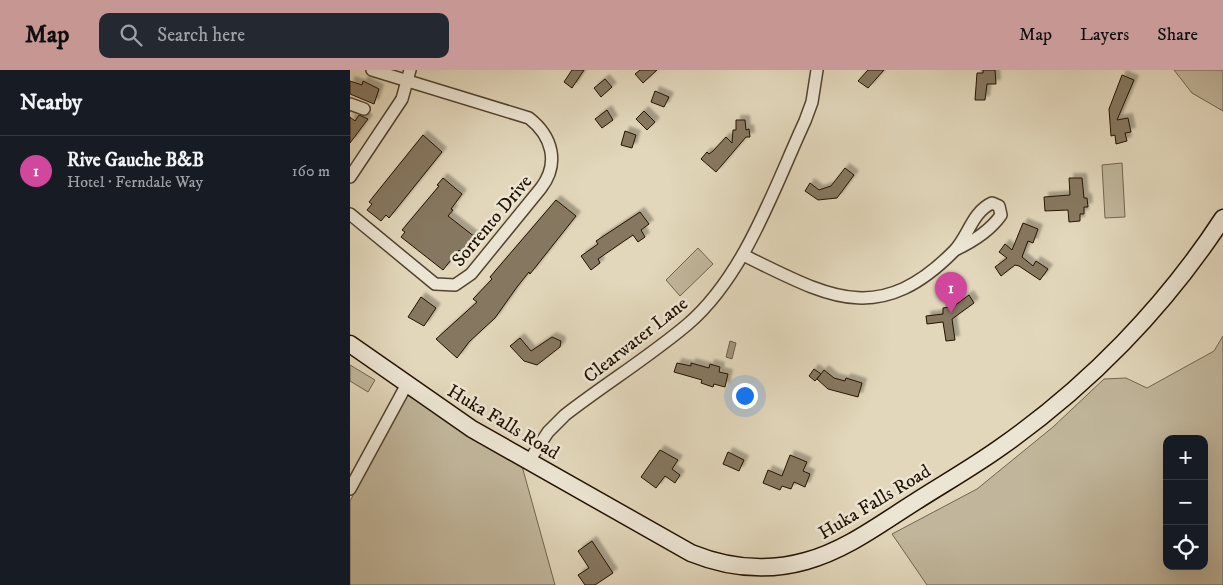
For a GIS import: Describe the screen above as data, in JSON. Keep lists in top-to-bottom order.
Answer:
{
  "streets": {
    "street": ["Sorrento Drive", "Clearwater Lane", "Huka Falls Road"]
  },
  "crossings": [
    ["Clearwater Lane", "Huka Falls Road"]
  ],
  "page": {
    "header": "Map",
    "search": "Search here",
    "nav": ["Map", "Layers", "Share"],
    "heading": "Nearby",
    "list": [
      {
        "mark": "1",
        "name": "Rive Gauche B&B",
        "note": "Hotel · Ferndale Way",
        "value": "160 m"
      }
    ],
    "pins": "1",
    "map_buttons": ["+", "−"]
  }
}
